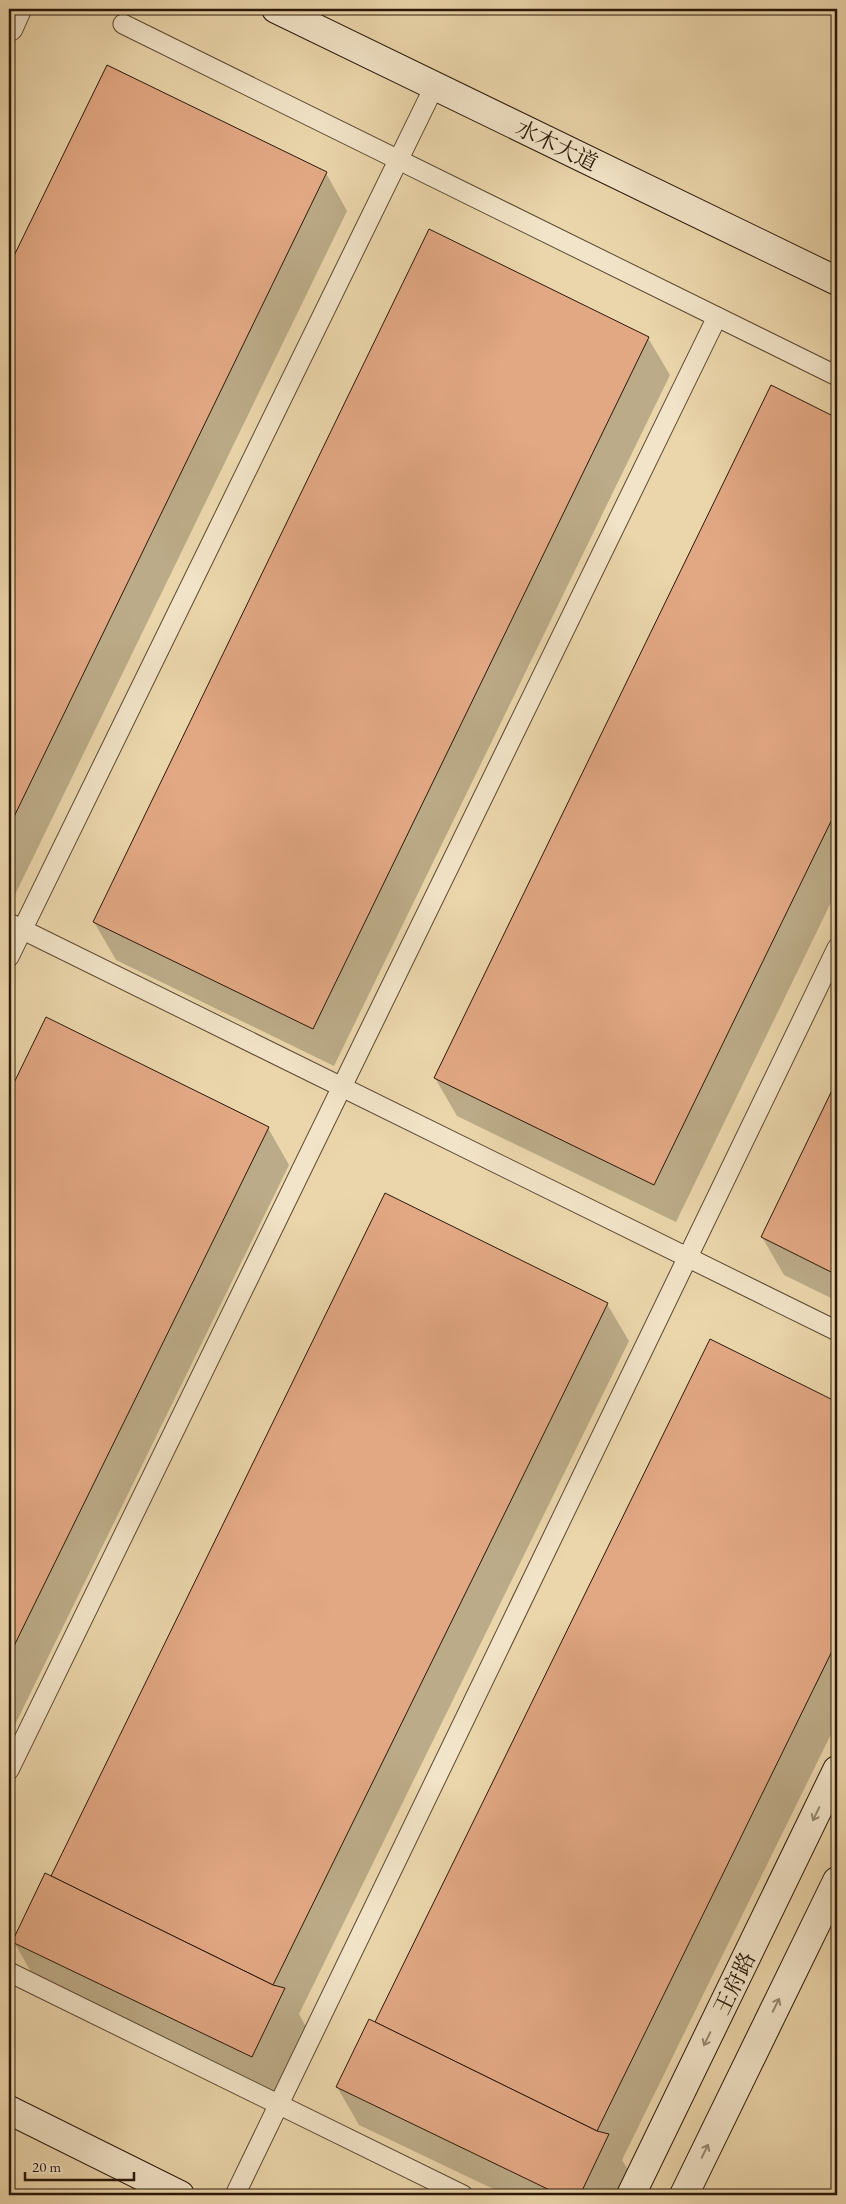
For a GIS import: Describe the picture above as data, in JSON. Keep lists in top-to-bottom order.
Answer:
{
  "streets": {
    "street": ["水木大道", "王府路"]
  },
  "scale_bar": "20 m"
}
